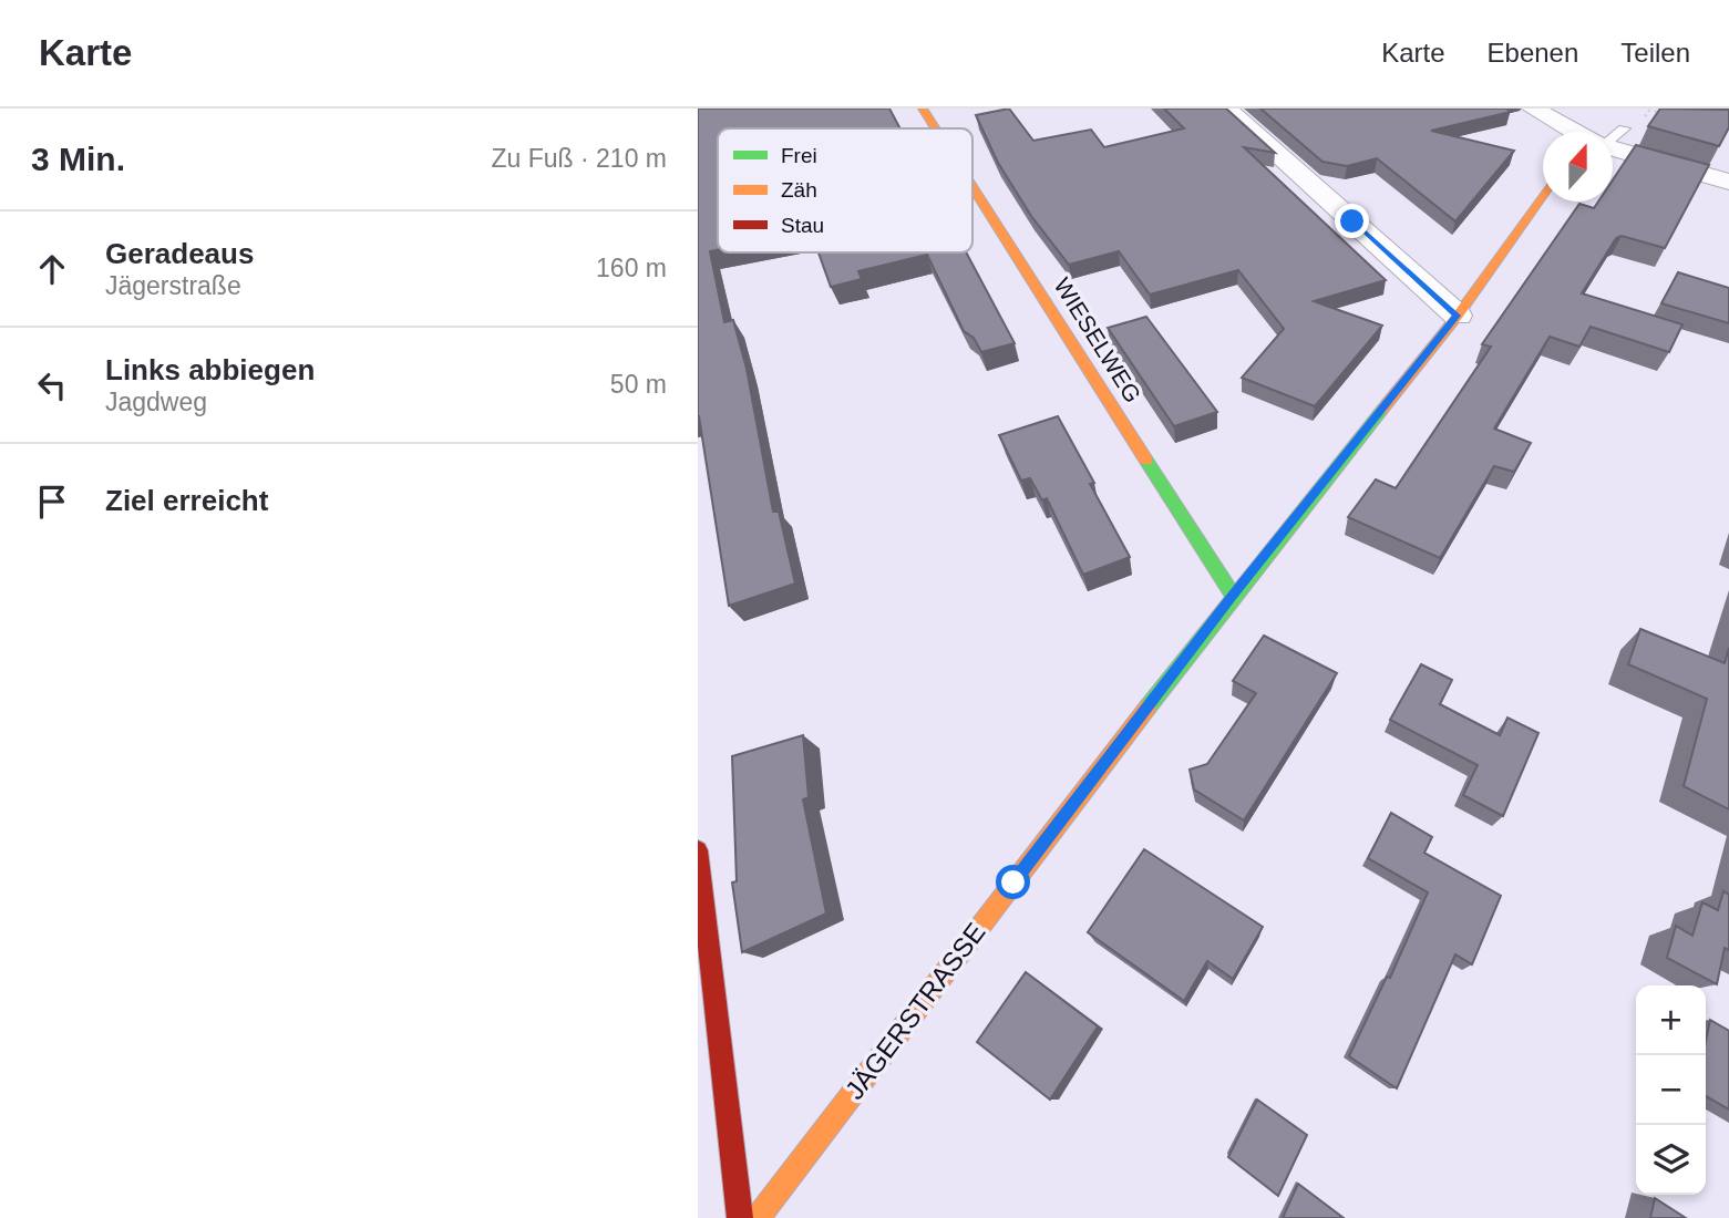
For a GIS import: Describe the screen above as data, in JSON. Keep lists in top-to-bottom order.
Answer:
{
  "streets": {
    "street": ["WIESELWEG", "JÄGERSTRASSE"]
  },
  "crossings": [
    ["WIESELWEG", "JÄGERSTRASSE"]
  ],
  "legend": ["Frei", "Zäh", "Stau"],
  "north": "top",
  "page": {
    "header": "Karte",
    "nav": ["Karte", "Ebenen", "Teilen"],
    "heading": ["3 Min.", "Zu Fuß · 210 m"],
    "list": [
      ["Geradeaus", "Jägerstraße", "160 m"],
      ["Links abbiegen", "Jagdweg", "50 m"],
      "Ziel erreicht"
    ],
    "map_buttons": ["+", "−"]
  }
}
